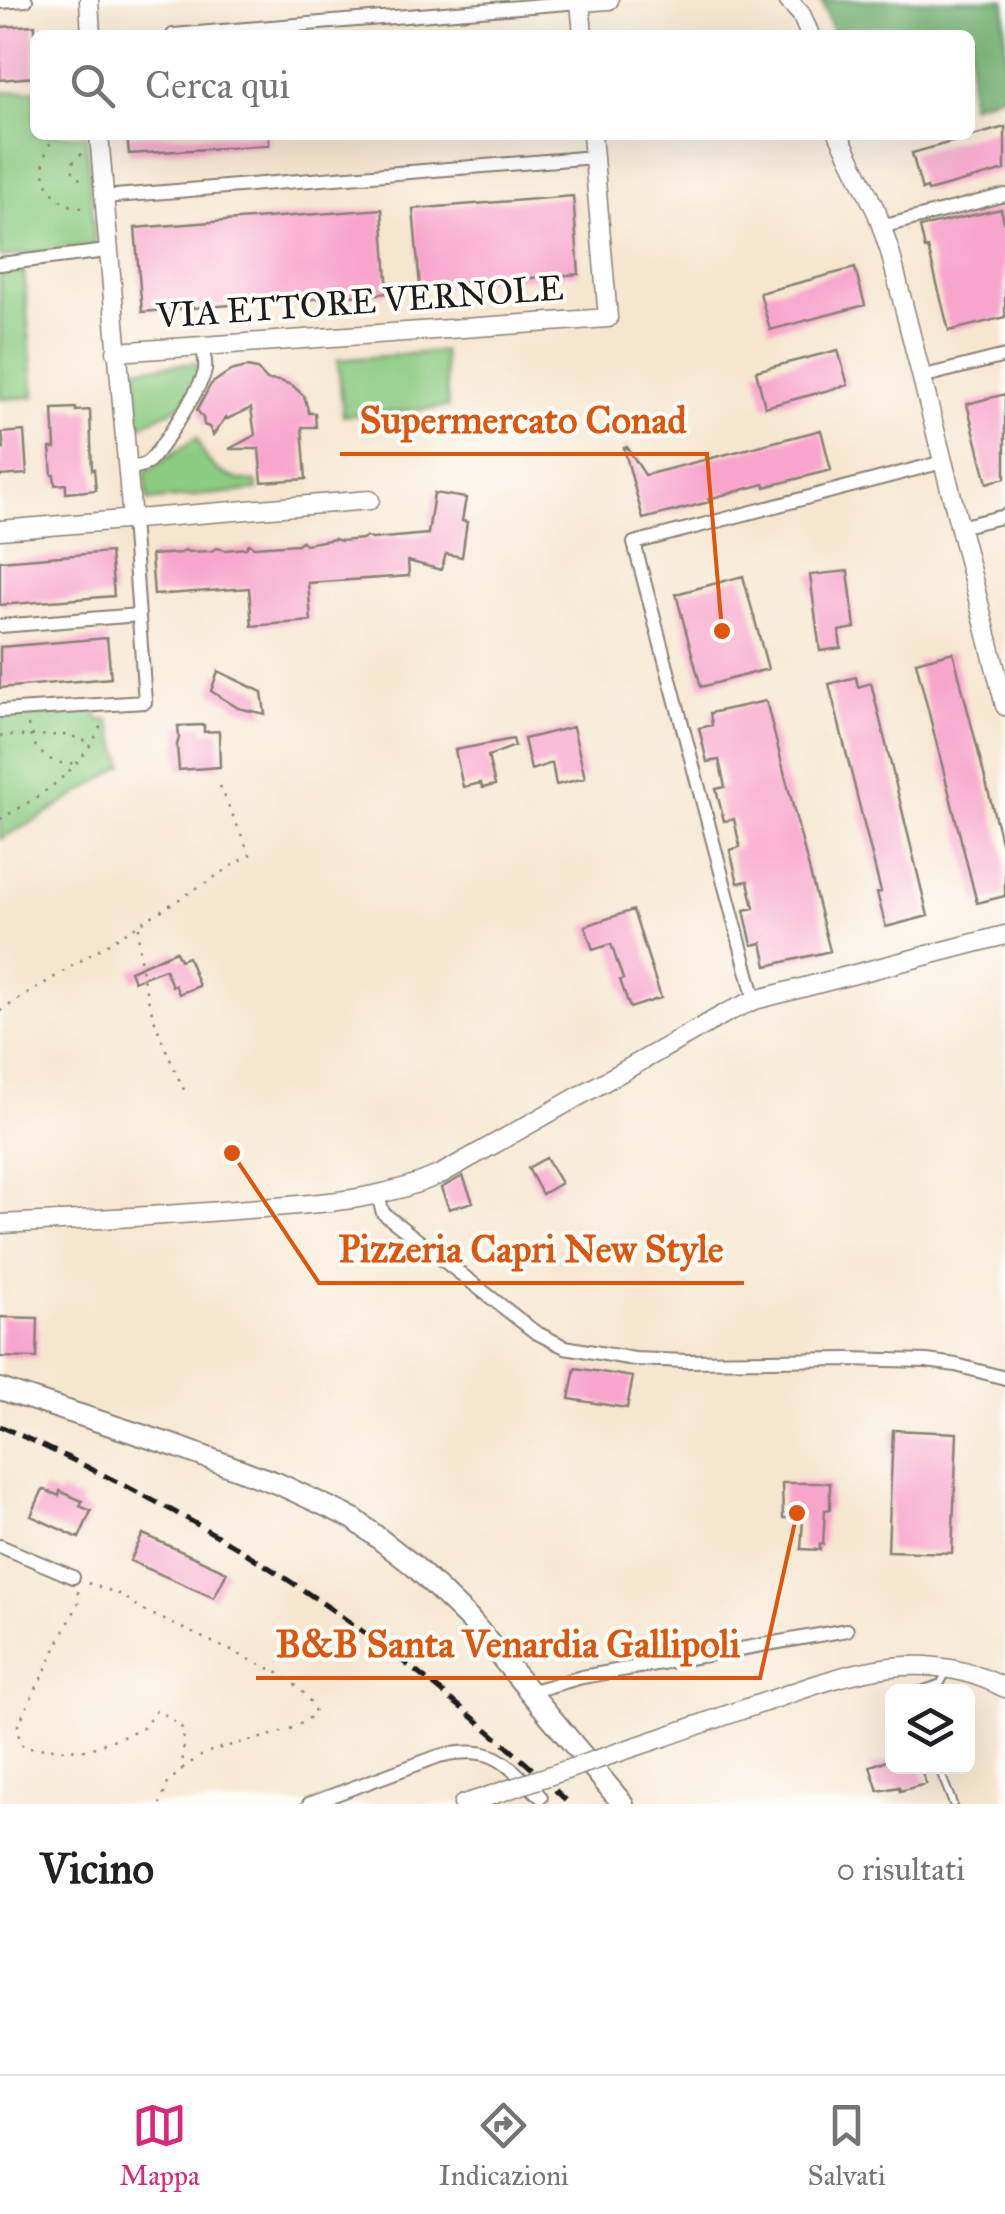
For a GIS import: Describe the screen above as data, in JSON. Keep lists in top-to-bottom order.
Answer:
{
  "streets": {
    "street": ["VIA ETTORE VERNOLE"]
  },
  "places": ["Supermercato Conad", "Pizzeria Capri New Style", "B&B Santa Venardia Gallipoli"],
  "page": {
    "search": "Cerca qui",
    "heading": ["Vicino", "0 risultati"],
    "nav": ["Mappa", "Indicazioni", "Salvati"]
  }
}
